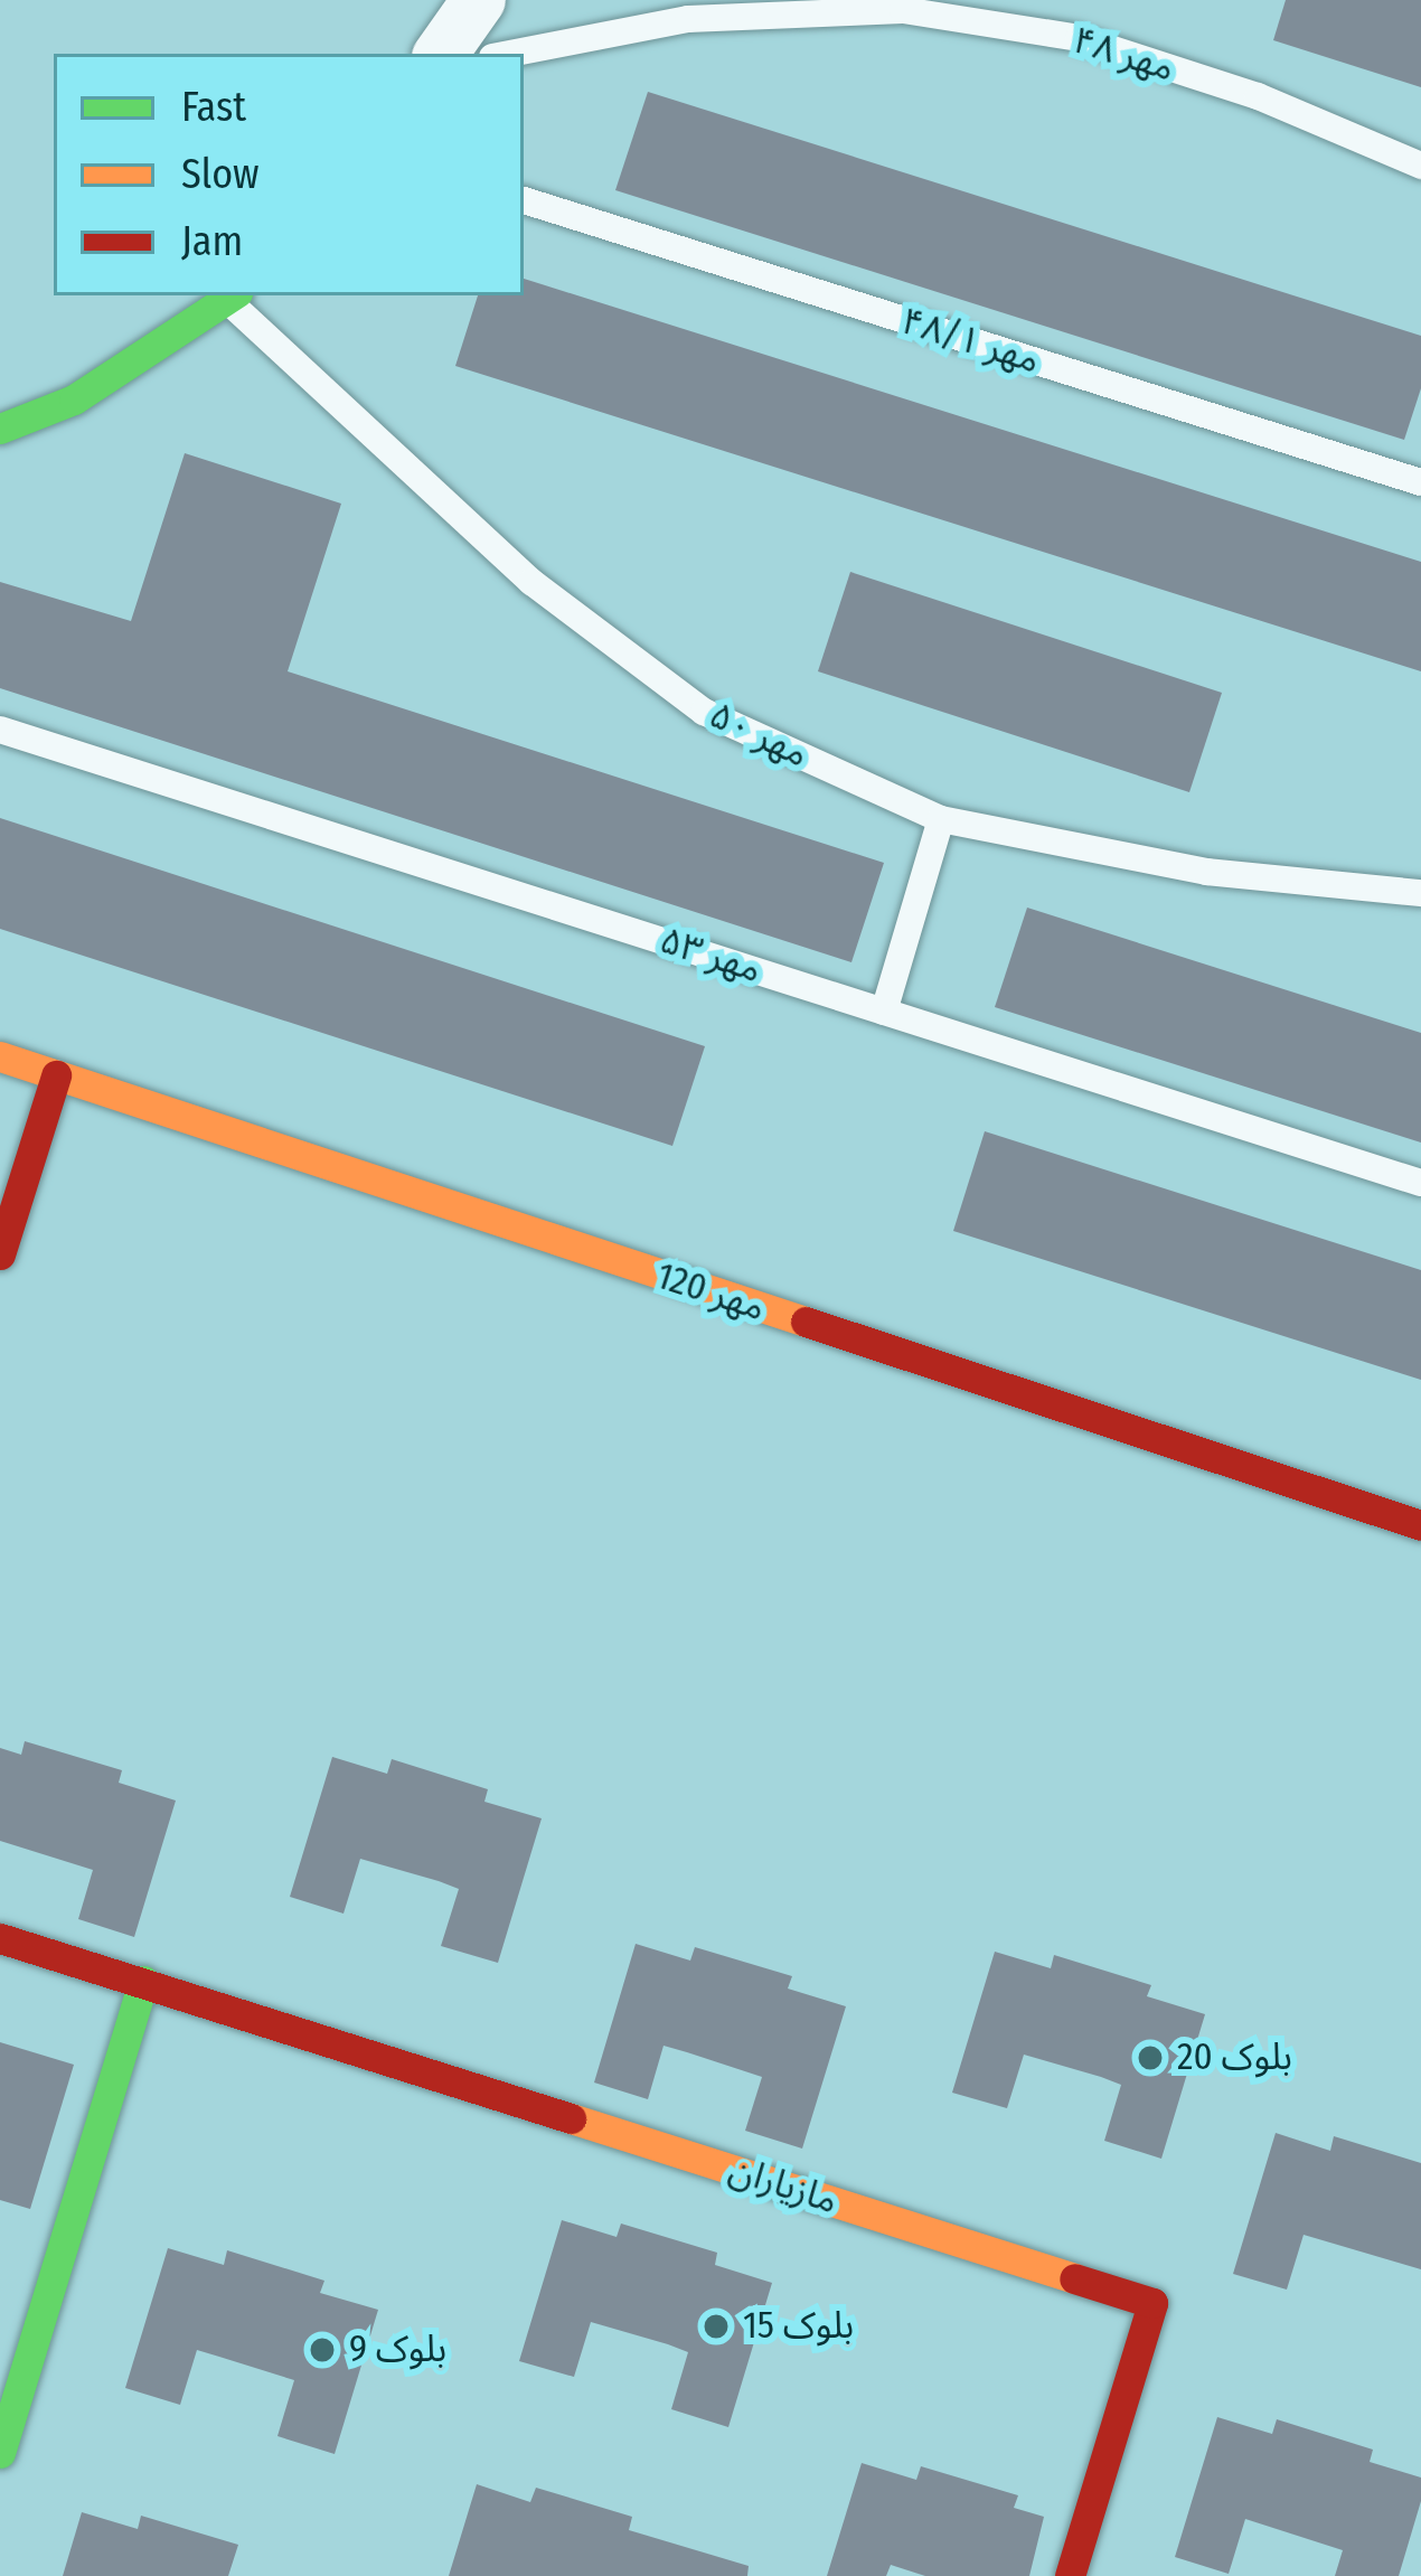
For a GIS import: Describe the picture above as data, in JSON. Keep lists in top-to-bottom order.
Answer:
{
  "streets": {
    "street": ["مهر 120", "مازیاران"],
    "lane": [
      "مهر ۴۸",
      "مهر ۴۸/۱",
      "مهر ۵۰",
      "مهر ۵۳"
    ]
  },
  "places": ["بلوک 20", "بلوک 15", "بلوک 9"],
  "legend": ["Fast", "Slow", "Jam"]
}
